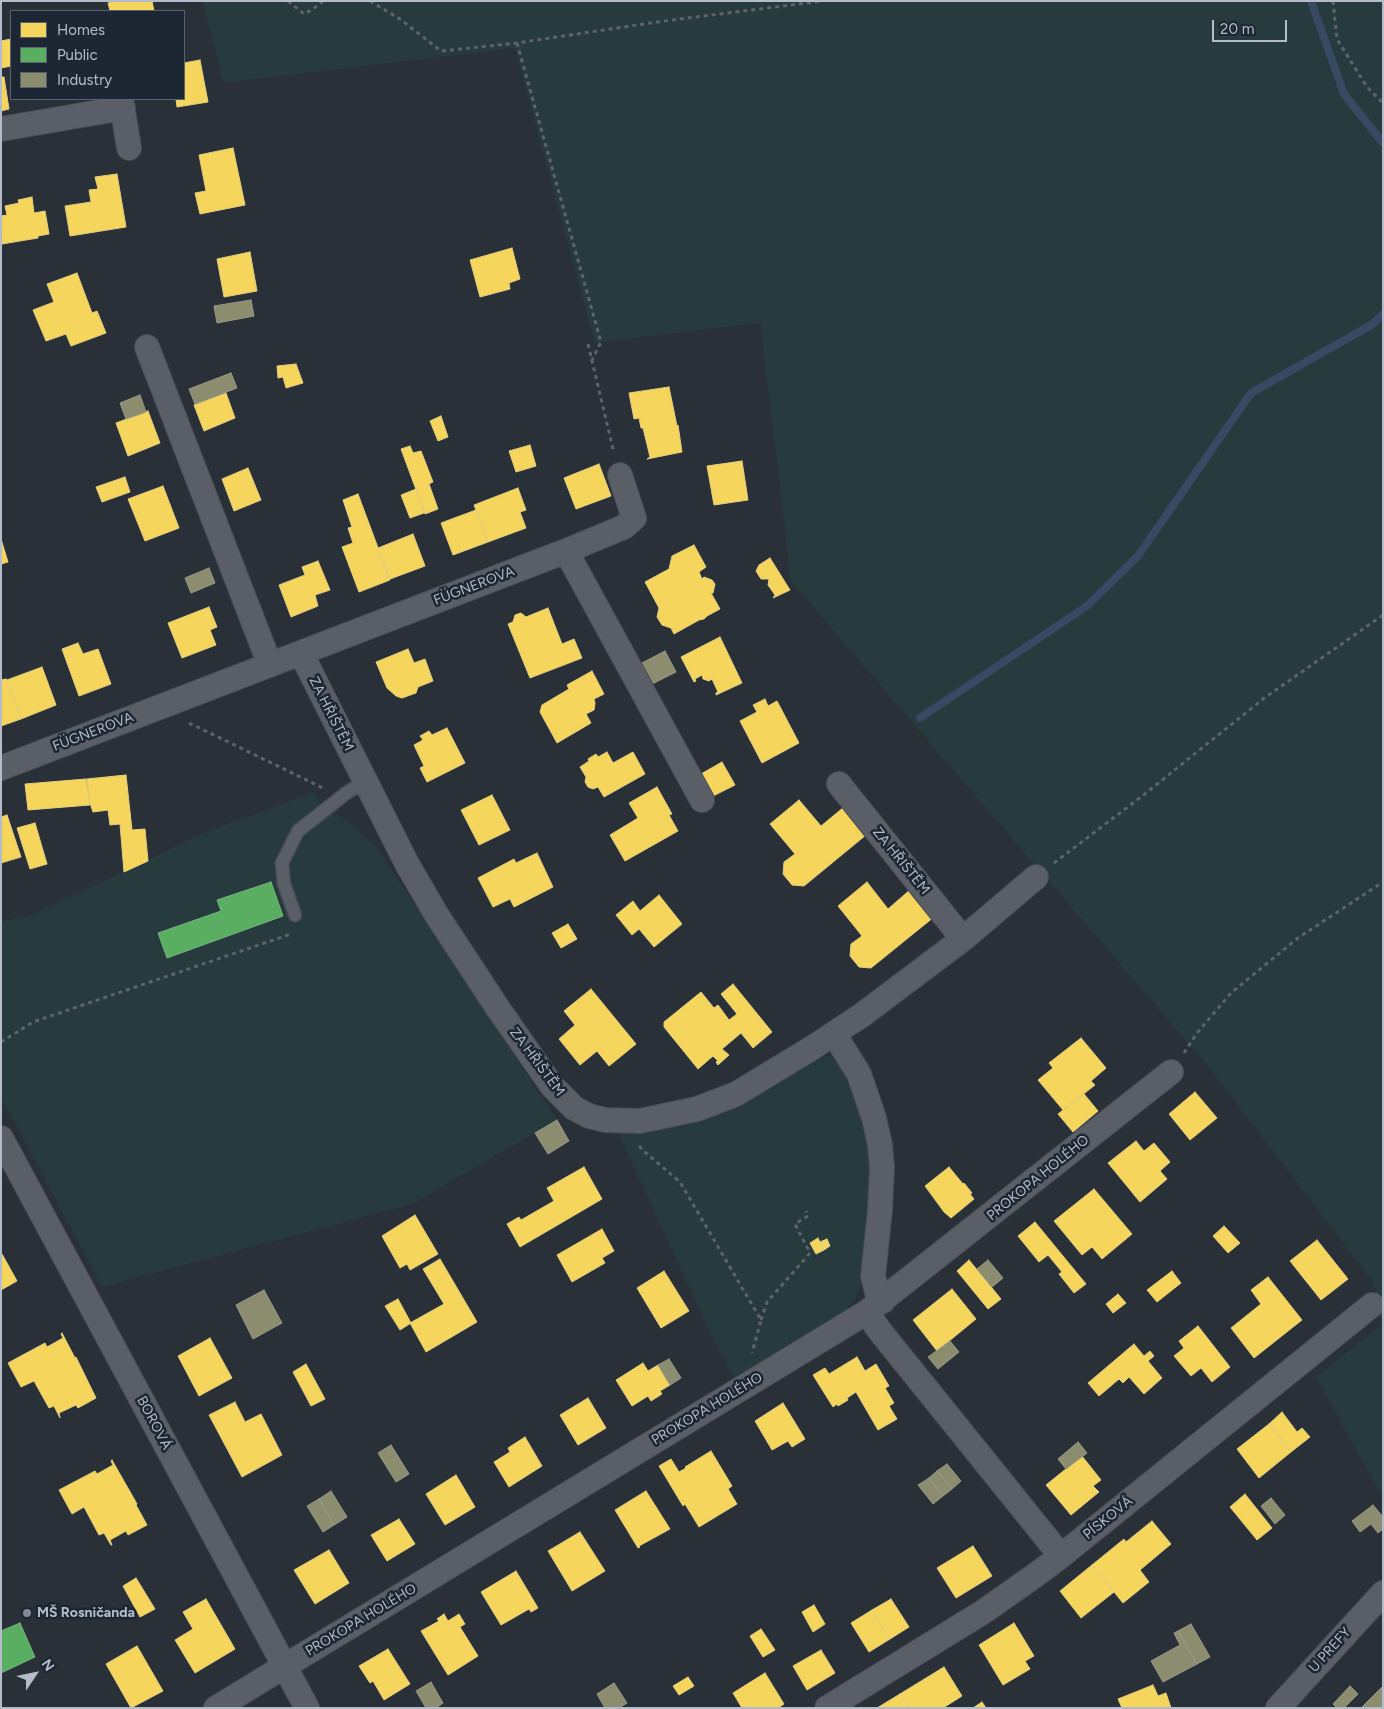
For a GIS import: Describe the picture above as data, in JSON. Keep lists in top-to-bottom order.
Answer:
{
  "streets": {
    "street": [
      "FÜGNEROVA",
      "ZA HŘIŠTĚM",
      "PROKOPA HOLÉHO",
      "BOROVÁ",
      "PÍSKOVÁ",
      "U PREFY"
    ]
  },
  "crossings": [
    ["FÜGNEROVA", "ZA HŘIŠTĚM"],
    ["PROKOPA HOLÉHO", "BOROVÁ"]
  ],
  "places": ["MŠ Rosničanda"],
  "legend": ["Homes", "Public", "Industry"],
  "scale_bar": "20 m",
  "north": "top right"
}
